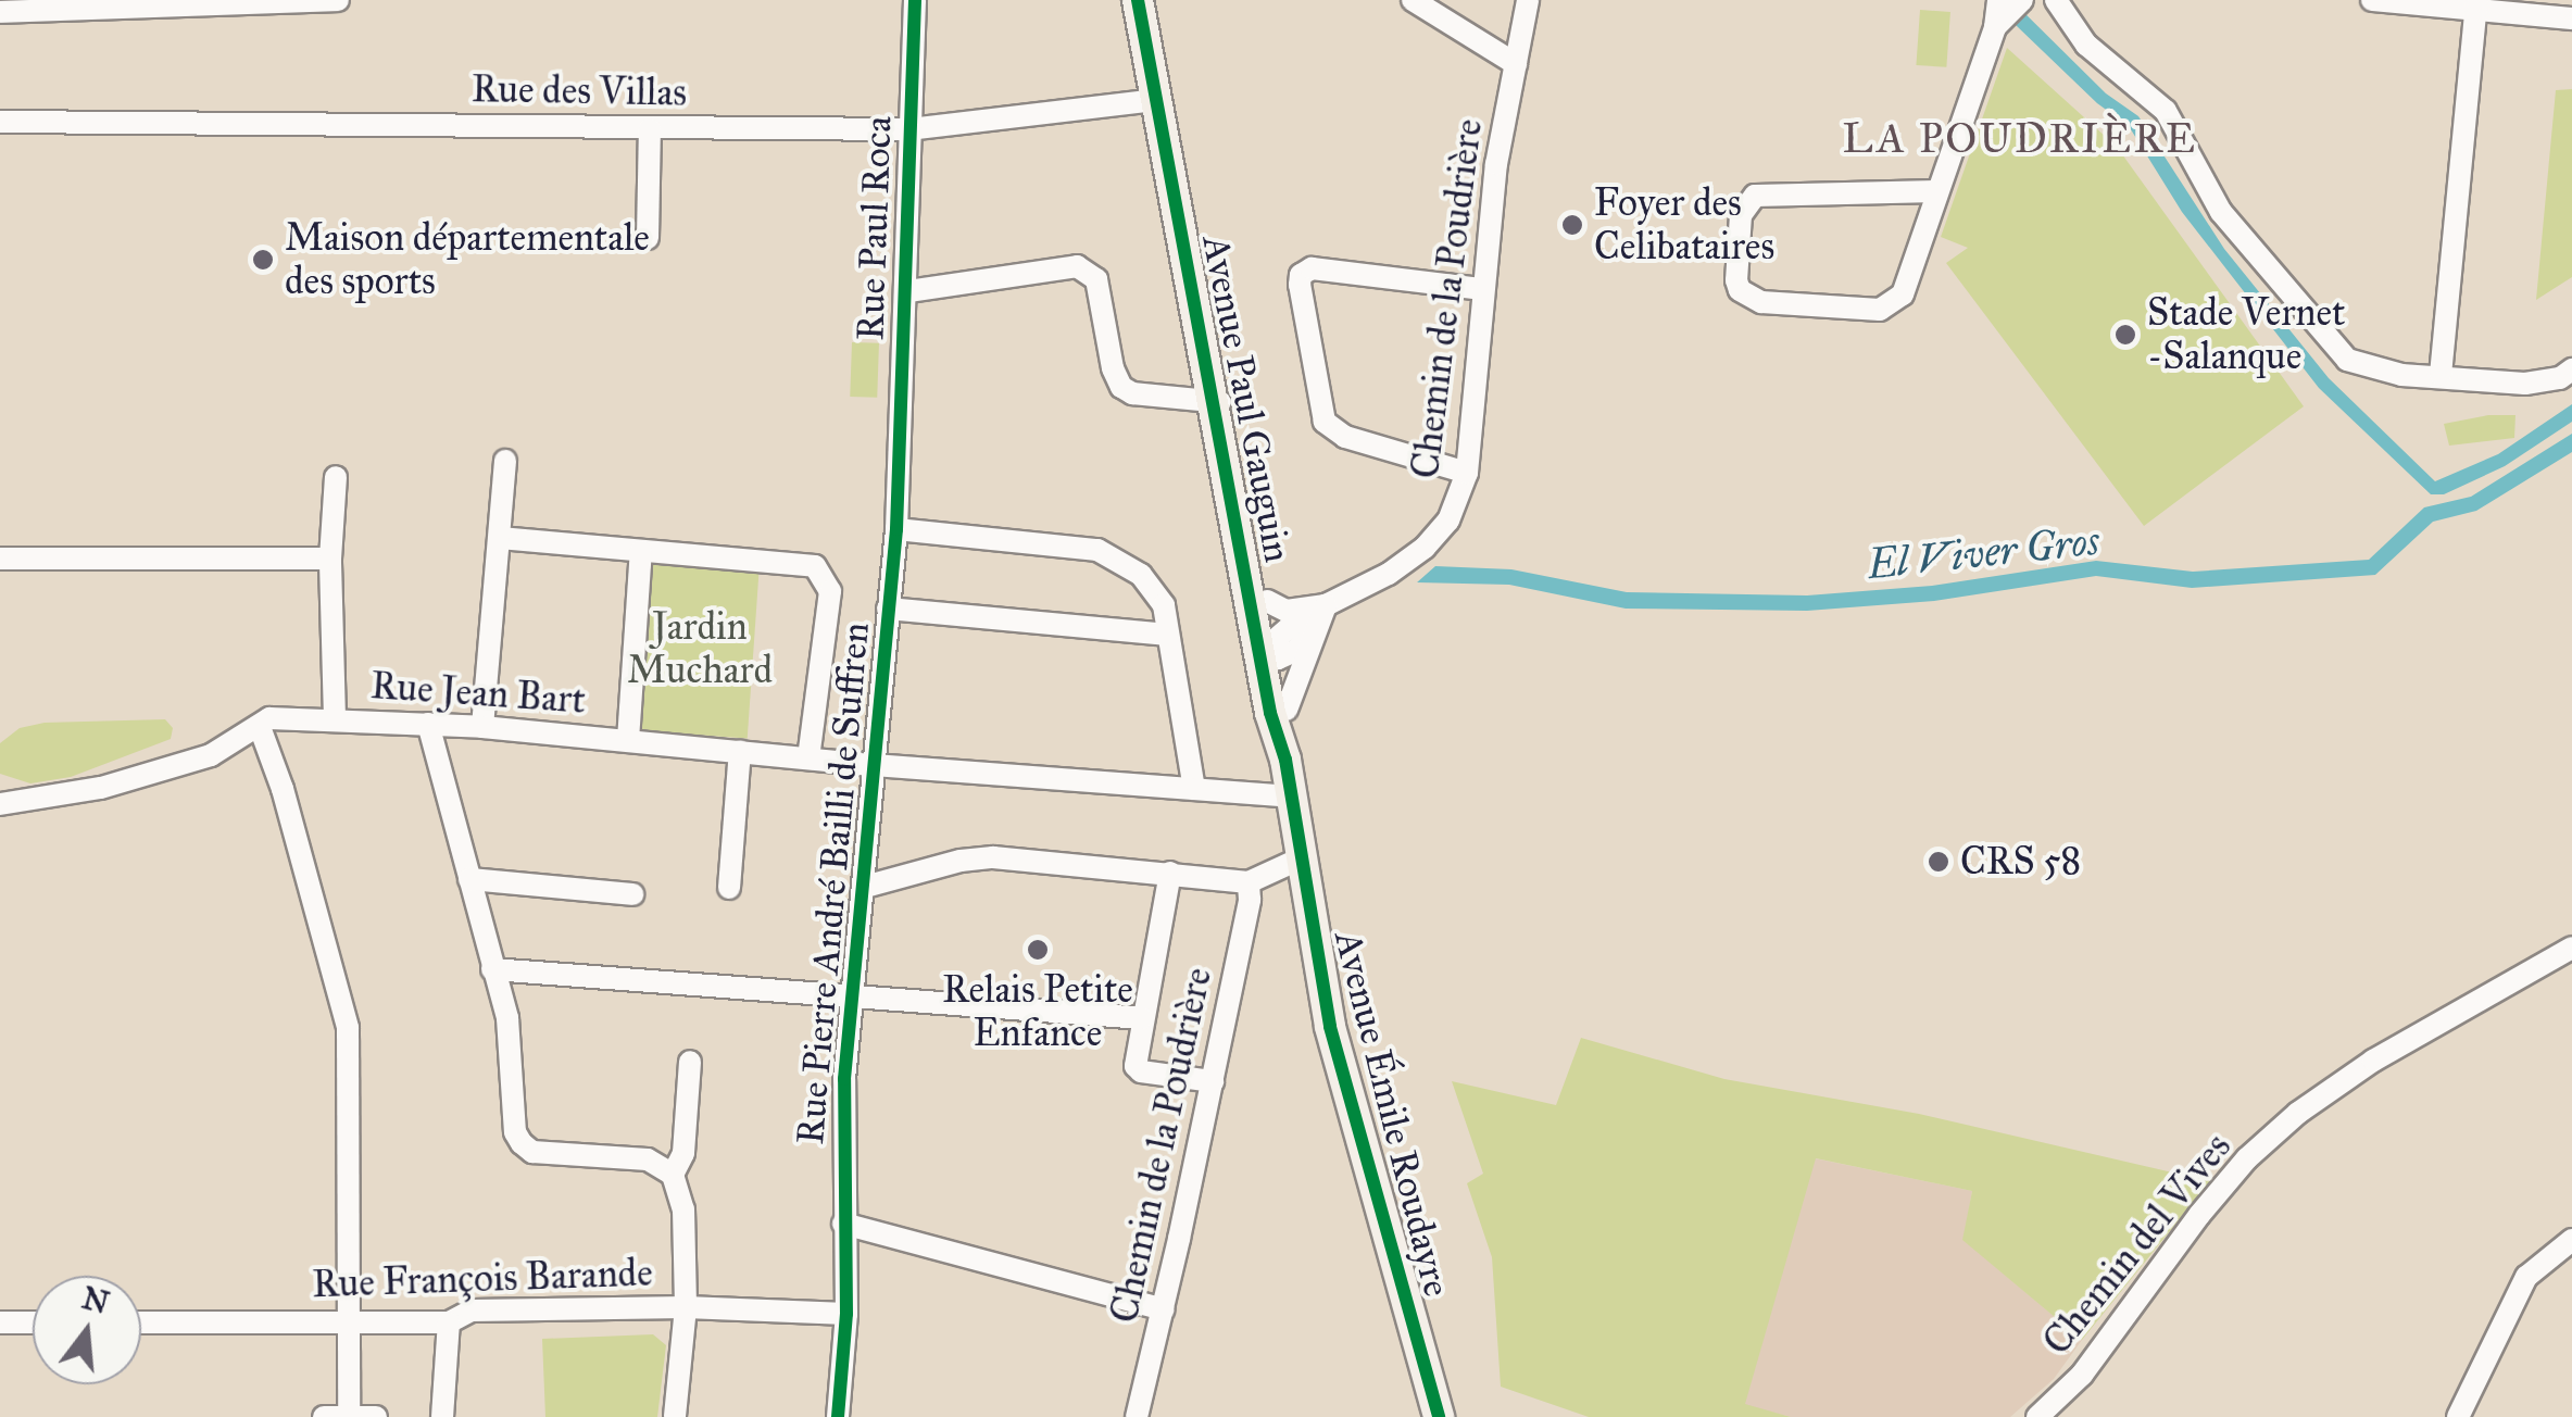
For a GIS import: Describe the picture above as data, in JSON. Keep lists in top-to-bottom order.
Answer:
{
  "streets": {
    "street": [
      "Rue des Villas",
      "Rue Paul Roca",
      "Chemin de la Poudrière",
      "Avenue Paul Gauguin",
      "Rue Jean Bart",
      "Rue Pierre André Bailli de Suffren",
      "Avenue Émile Roudayre",
      "Chemin del Vives",
      "Rue François Barande"
    ]
  },
  "crossings": [
    ["Rue des Villas", "Rue Paul Roca"],
    ["Rue des Villas", "Avenue Paul Gauguin"],
    ["Rue Paul Roca", "Rue Pierre André Bailli de Suffren"],
    ["Chemin de la Poudrière", "Avenue Paul Gauguin"],
    ["Avenue Paul Gauguin", "Avenue Émile Roudayre"],
    ["Rue Jean Bart", "Rue Pierre André Bailli de Suffren"],
    ["Rue Jean Bart", "Avenue Émile Roudayre"],
    ["Rue Pierre André Bailli de Suffren", "Rue François Barande"]
  ],
  "districts": ["LA POUDRIÈRE"],
  "water": ["El Viver Gros"],
  "parks": ["Jardin Muchard"],
  "places": [
    "Foyer des Celibataires",
    "Maison départementale des sports",
    "Stade Vernet -Salanque",
    "CRS 58",
    "Relais Petite Enfance"
  ],
  "north": "top"
}
